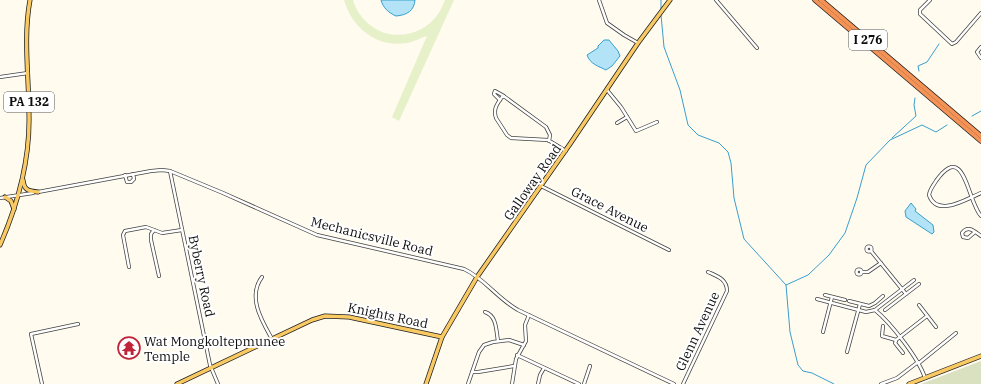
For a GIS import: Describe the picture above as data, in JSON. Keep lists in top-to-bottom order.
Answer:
{
  "streets": {
    "highway": ["I 276"],
    "main road": ["PA 132", "Galloway Road", "Knights Road"],
    "street": [
      "Grace Avenue",
      "Mechanicsville Road",
      "Byberry Road",
      "Glenn Avenue"
    ]
  },
  "crossings": [
    ["PA 132", "Mechanicsville Road"],
    ["Galloway Road", "Grace Avenue"],
    ["Galloway Road", "Mechanicsville Road"],
    ["Galloway Road", "Knights Road"],
    ["Mechanicsville Road", "Byberry Road"],
    ["Byberry Road", "Knights Road"]
  ],
  "places": {
    "temple": ["Wat Mongkoltepmunee Temple"]
  }
}
